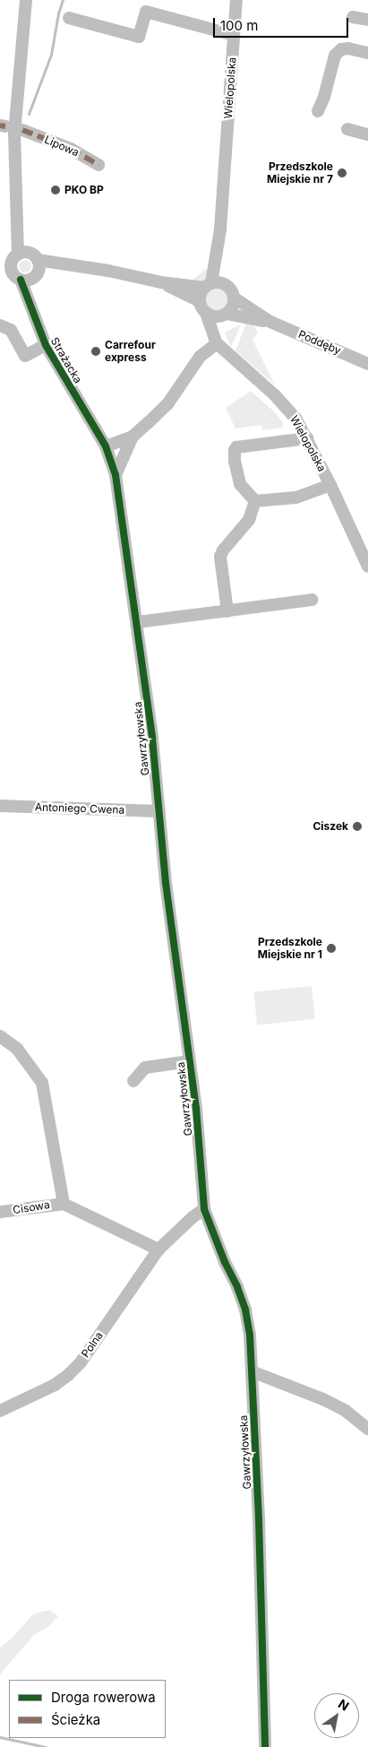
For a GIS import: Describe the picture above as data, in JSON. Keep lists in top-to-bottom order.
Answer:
{
  "streets": {
    "street": [
      "Wielopolska",
      "Lipowa",
      "Poddęby",
      "Strażacka",
      "Gawrzyłowska",
      "Antoniego Cwena",
      "Cisowa",
      "Polna"
    ]
  },
  "crossings": [
    ["Wielopolska", "Poddęby"],
    ["Strażacka", "Gawrzyłowska"],
    ["Gawrzyłowska", "Antoniego Cwena"],
    ["Gawrzyłowska", "Polna"]
  ],
  "places": [
    "Przedszkole Miejskie nr 7",
    "PKO BP",
    "Carrefour express",
    "Ciszek",
    "Przedszkole Miejskie nr 1"
  ],
  "legend": ["Droga rowerowa", "Ścieżka"],
  "scale_bar": "100 m",
  "north": "top right"
}
